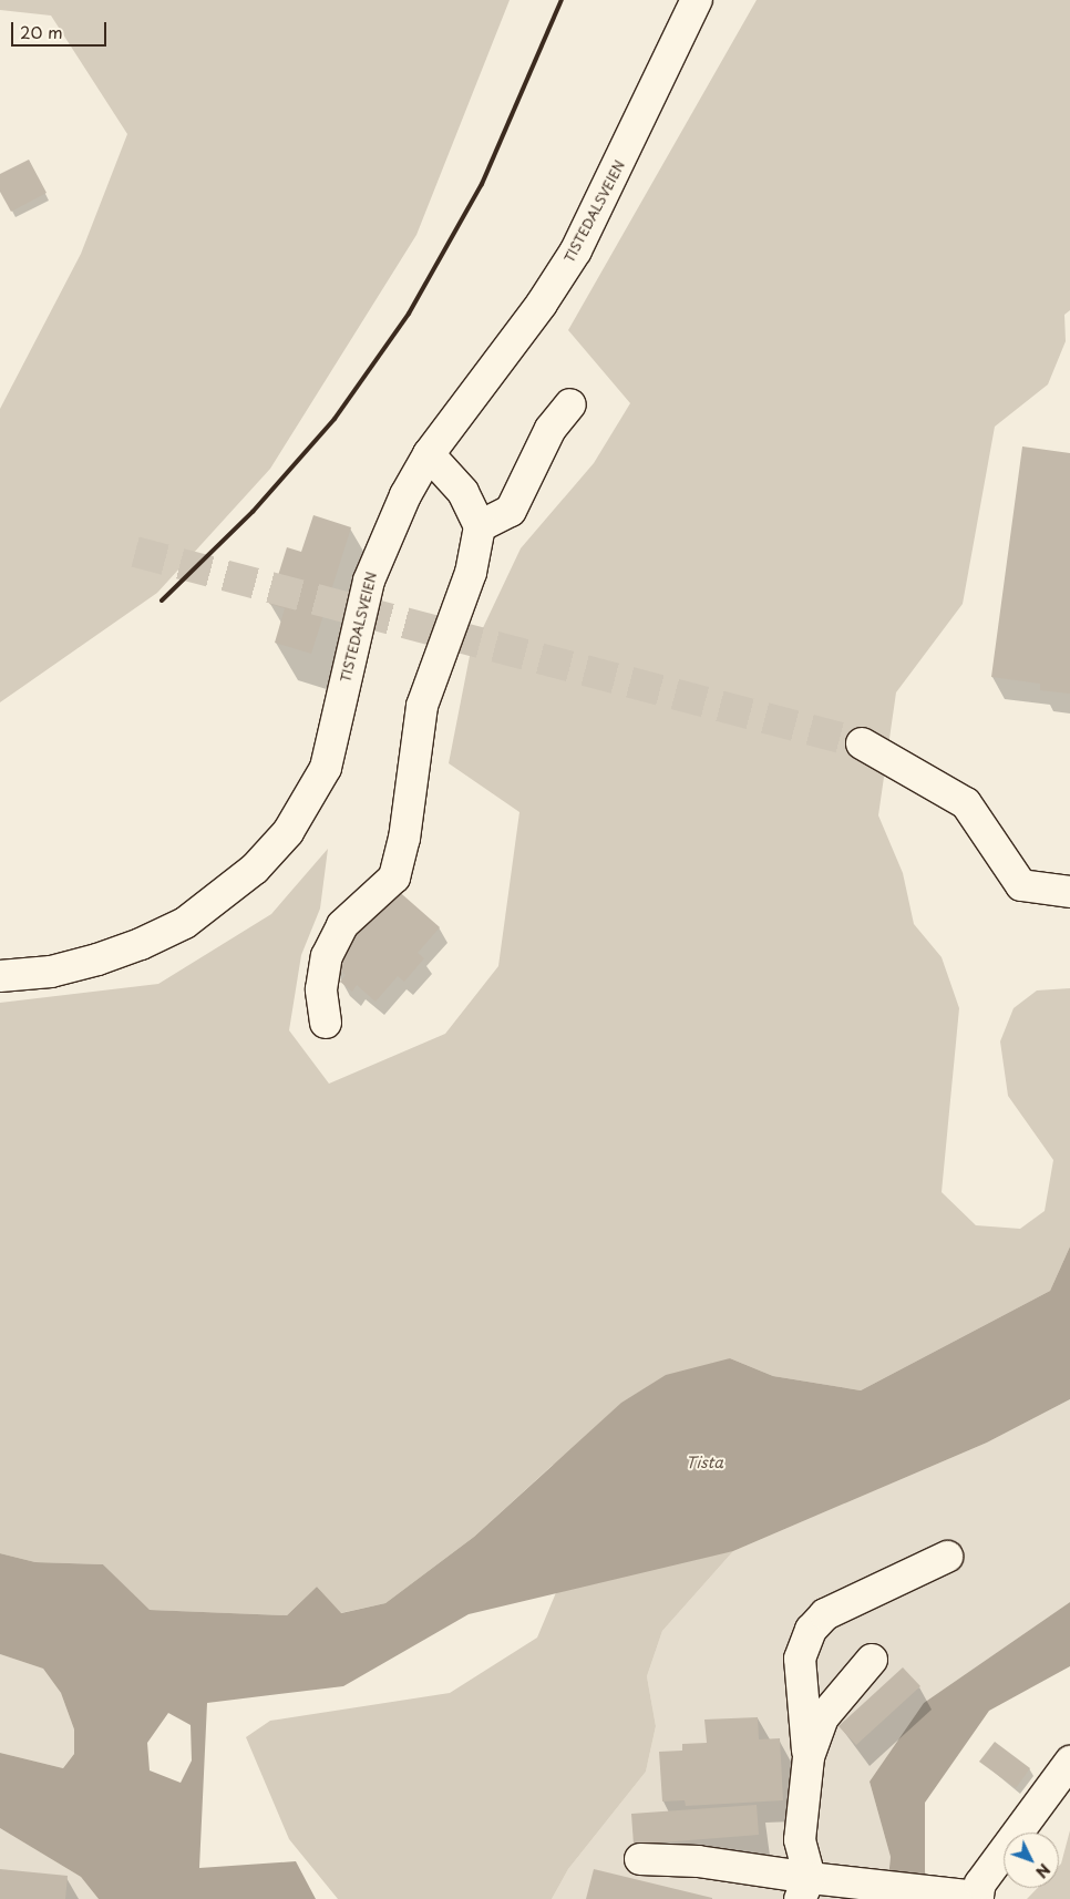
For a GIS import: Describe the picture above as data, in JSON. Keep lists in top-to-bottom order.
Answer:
{
  "streets": {
    "main road": ["TISTEDALSVEIEN"]
  },
  "water": ["Tista"],
  "scale_bar": "20 m",
  "north": "bottom right"
}
